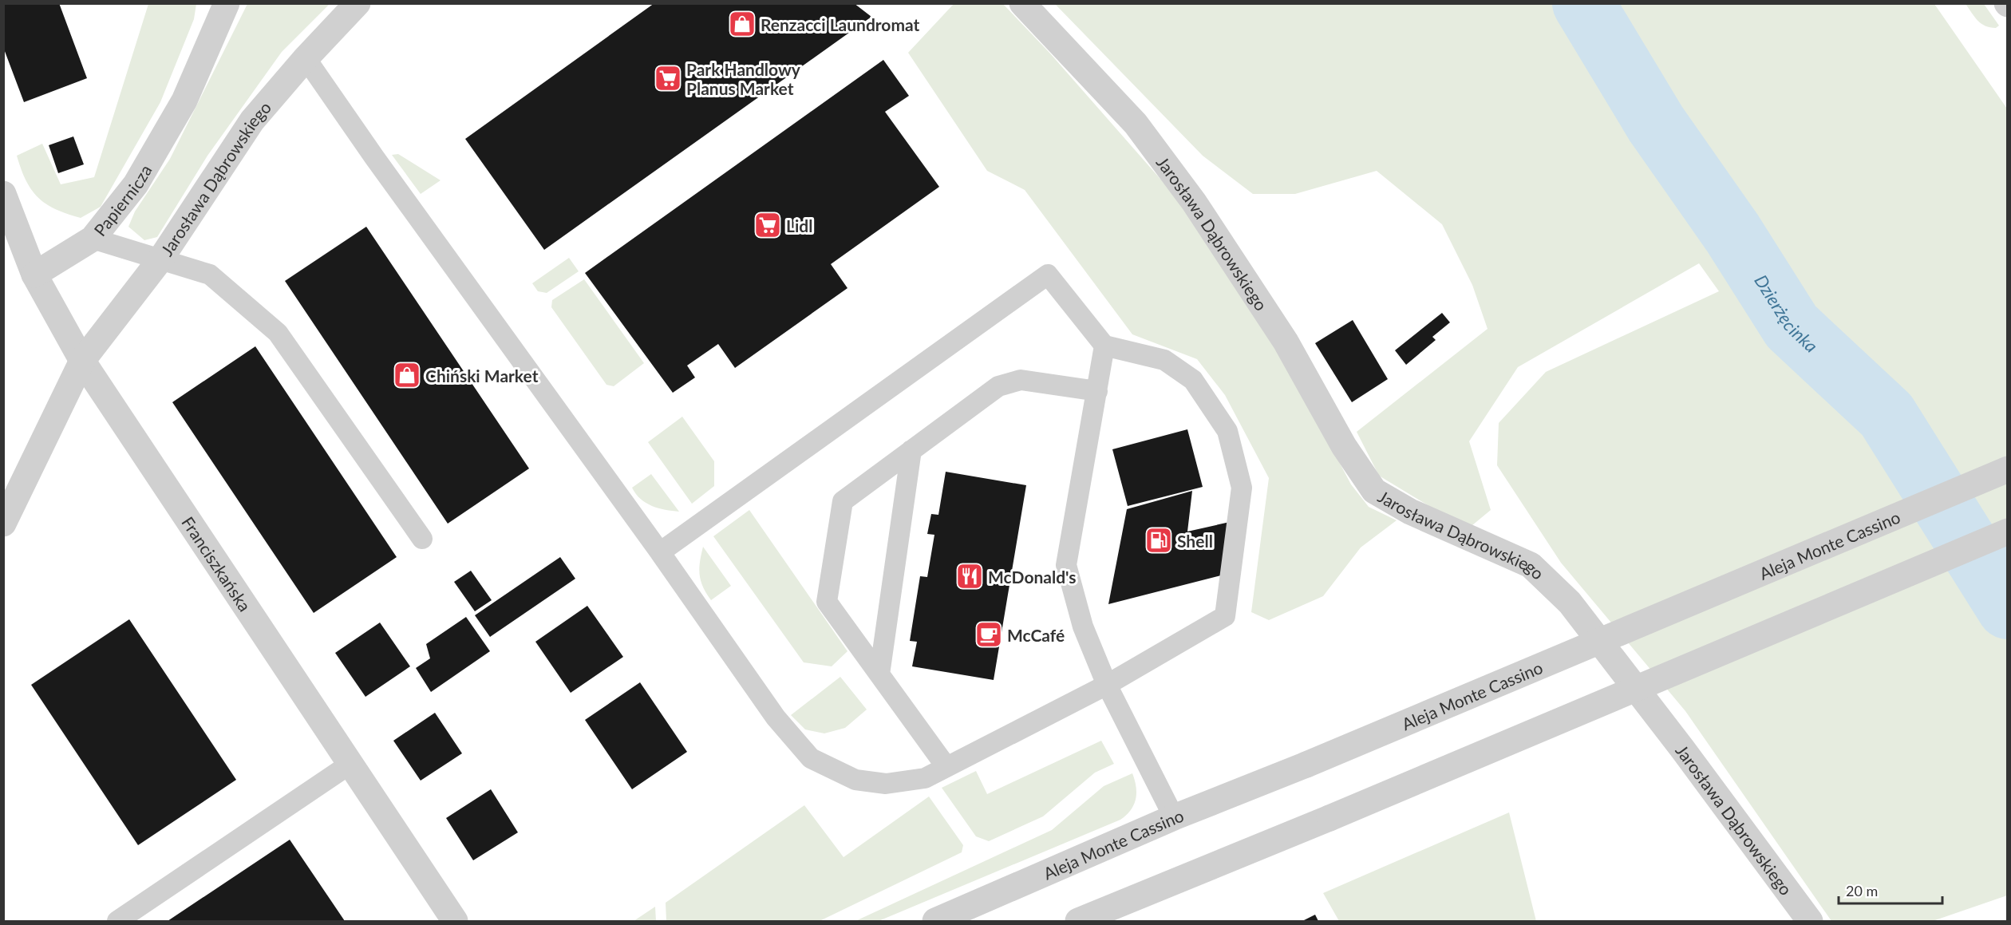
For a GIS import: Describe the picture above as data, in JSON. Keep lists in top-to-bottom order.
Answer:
{
  "streets": {
    "street": [
      "Jarosława Dąbrowskiego",
      "Papiernicza",
      "Aleja Monte Cassino",
      "Franciszkańska"
    ]
  },
  "crossings": [
    ["Jarosława Dąbrowskiego", "Franciszkańska"],
    ["Papiernicza", "Franciszkańska"]
  ],
  "water": ["Dzierżęcinka"],
  "places": {
    "shop": ["Renzacci Laundromat", "Chiński Market"],
    "supermarket": ["Park Handlowy Planus Market", "Lidl"],
    "fuel station": ["Shell"],
    "restaurant": ["McDonald's"],
    "cafe": ["McCafé"]
  },
  "scale_bar": "20 m"
}
